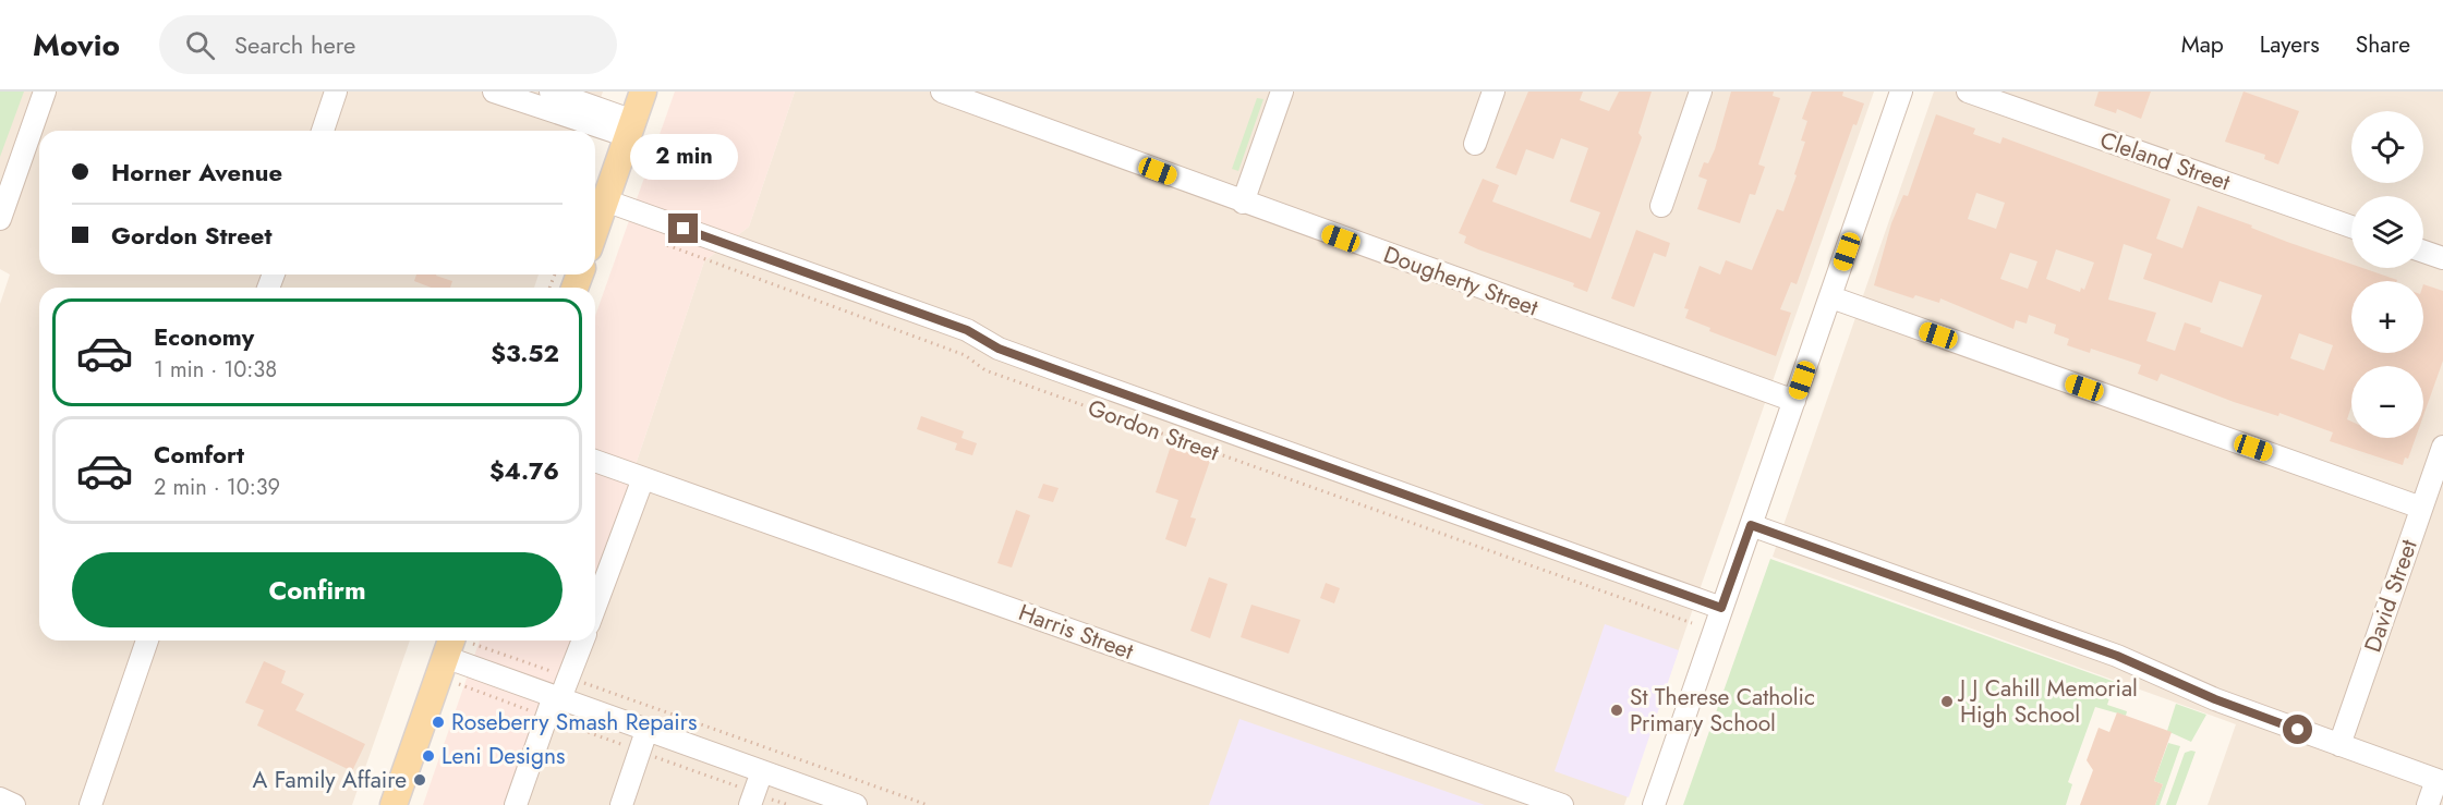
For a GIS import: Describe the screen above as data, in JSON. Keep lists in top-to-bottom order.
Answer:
{
  "streets": {
    "street": [
      "Cleland Street",
      "Dougherty Street",
      "Gordon Street",
      "David Street",
      "Harris Street"
    ]
  },
  "places": [
    "J J Cahill Memorial High School",
    "St Therese Catholic Primary School",
    "Roseberry Smash Repairs",
    "Leni Designs",
    "A Family Affaire"
  ],
  "page": {
    "header": "Movio",
    "search": "Search here",
    "nav": ["Map", "Layers", "Share"],
    "map_buttons": ["+", "−"],
    "banner": ["Horner Avenue", "Gordon Street"],
    "bubble": "2 min",
    "list": [
      {
        "name": "Economy",
        "note": "1 min · 10:38",
        "value": "$3.52"
      },
      {
        "name": "Comfort",
        "note": "2 min · 10:39",
        "value": "$4.76"
      }
    ],
    "buttons": "Confirm"
  }
}
